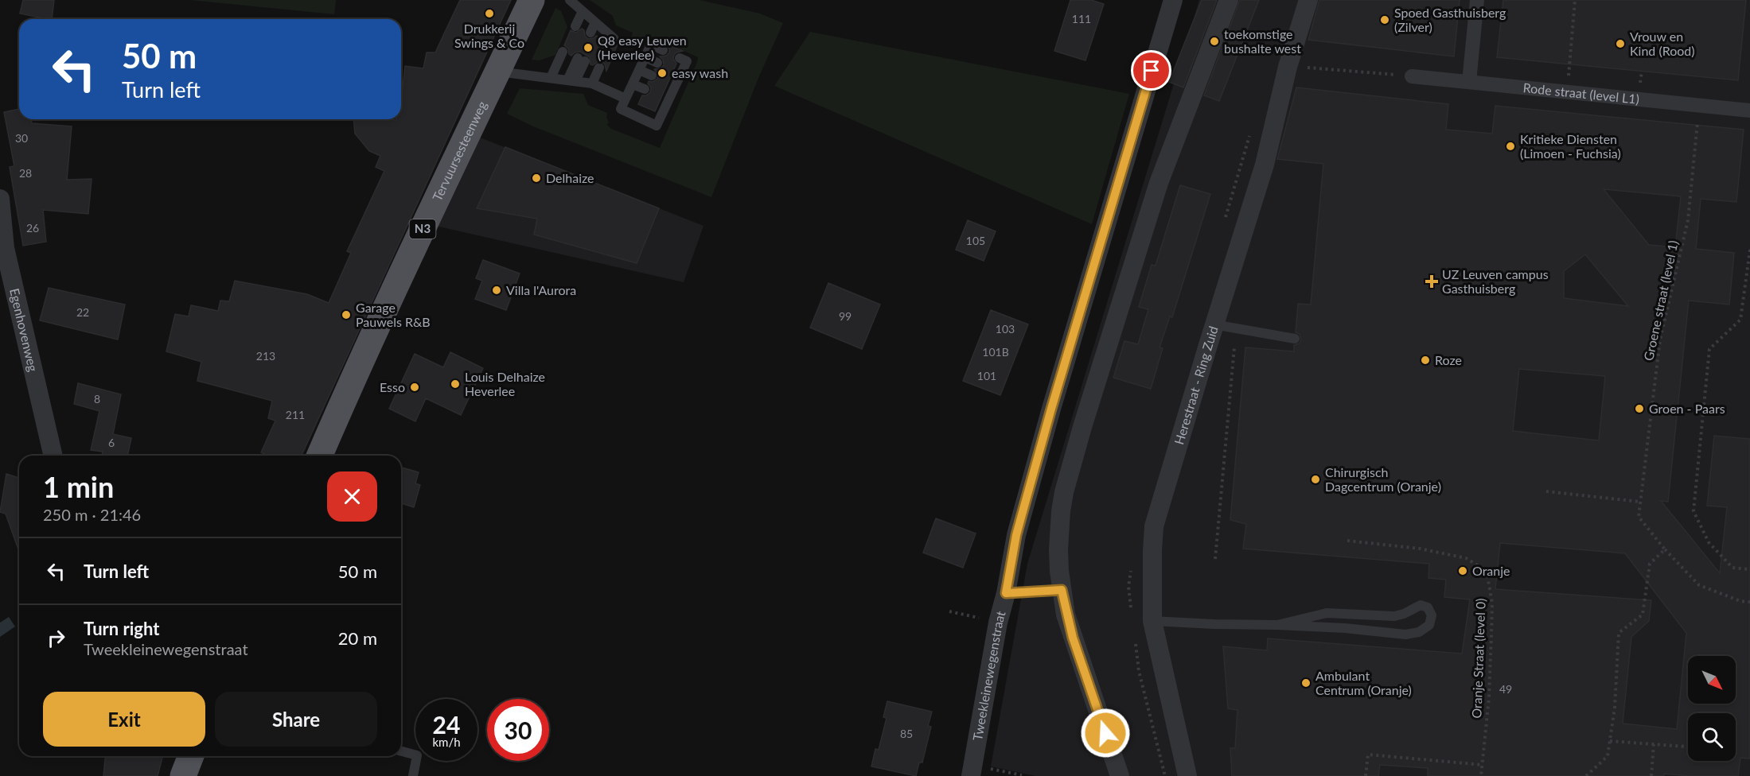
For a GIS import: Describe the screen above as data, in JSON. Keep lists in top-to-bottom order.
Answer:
{
  "streets": {
    "main road": ["Tervuursesteenweg", "N3"],
    "street": [
      "Rode straat (level L1)",
      "Egenhovenweg",
      "Herestraat - Ring Zuid",
      "Tweekleinewegenstraat"
    ],
    "path": ["Groene straat (level 1)", "Oranje Straat (level 0)"]
  },
  "crossings": [
    ["Rode straat (level L1)", "Groene straat (level 1)"]
  ],
  "places": {
    "other": [
      "Drukkerij Swings & Co",
      "Spoed Gasthuisberg (Zilver)",
      "toekomstige bushalte west",
      "Vrouw en Kind (Rood)",
      "Q8 easy Leuven (Heverlee)",
      "easy wash",
      "Kritieke Diensten (Limoen - Fuchsia)",
      "Delhaize",
      "Villa l'Aurora",
      "Garage Pauwels R&B",
      "Roze",
      "Louis Delhaize Heverlee",
      "Esso",
      "Groen - Paars",
      "Chirurgisch Dagcentrum (Oranje)",
      "Oranje",
      "Ambulant Centrum (Oranje)"
    ],
    "health": ["UZ Leuven campus Gasthuisberg"]
  },
  "house_numbers": [
    "111",
    "30",
    "28",
    "26",
    "105",
    "22",
    "99",
    "103",
    "101B",
    "213",
    "101",
    "8",
    "211",
    "6",
    "49",
    "85"
  ],
  "north": "bottom right",
  "page": {
    "turn": ["50 m", "Turn left"],
    "heading": ["1 min", "250 m · 21:46"],
    "list": [
      {
        "name": "Turn left",
        "value": "50 m"
      },
      {
        "name": "Turn right",
        "note": "Tweekleinewegenstraat",
        "value": "20 m"
      }
    ],
    "buttons": ["Exit", "Share"],
    "speed": "24 km/h",
    "limit": "30"
  }
}
